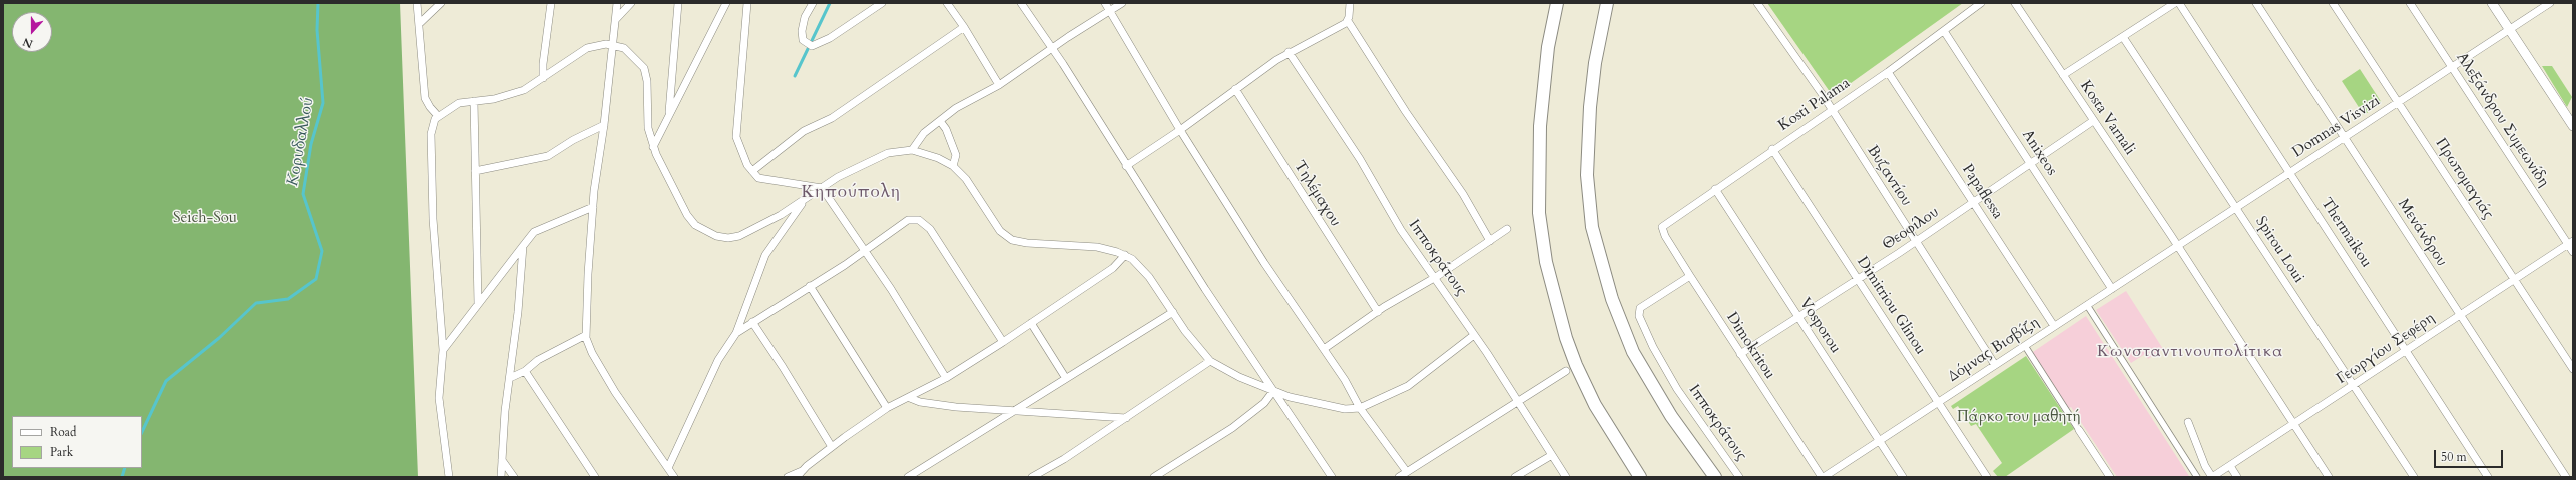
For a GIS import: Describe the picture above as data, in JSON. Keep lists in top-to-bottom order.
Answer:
{
  "streets": {
    "street": [
      "Kosti Palama",
      "Kosta Varnali",
      "Αλεξάνδρου Συμεωνίδη",
      "Domnas Visvizi",
      "Anixeos",
      "Βυζαντίου",
      "Πρωτομαγιάς",
      "Papaflessa",
      "Τηλέμαχου",
      "Θεοφίλου",
      "Thermaikou",
      "Μενάνδρου",
      "Spirou Loui",
      "Ιπποκράτους",
      "Dimitriou Glinou",
      "Vosporou",
      "Dimokritou",
      "Γεωργίου Σεφέρη",
      "Δόμνας Βισβίζη"
    ]
  },
  "crossings": [
    ["Kosti Palama", "Anixeos"],
    ["Kosti Palama", "Βυζαντίου"],
    ["Kosti Palama", "Papaflessa"],
    ["Kosti Palama", "Dimitriou Glinou"],
    ["Kosti Palama", "Vosporou"],
    ["Kosti Palama", "Dimokritou"],
    ["Kosta Varnali", "Domnas Visvizi"],
    ["Kosta Varnali", "Θεοφίλου"],
    ["Kosta Varnali", "Γεωργίου Σεφέρη"],
    ["Kosta Varnali", "Δόμνας Βισβίζη"],
    ["Αλεξάνδρου Συμεωνίδη", "Domnas Visvizi"],
    ["Αλεξάνδρου Συμεωνίδη", "Γεωργίου Σεφέρη"],
    ["Domnas Visvizi", "Πρωτομαγιάς"],
    ["Domnas Visvizi", "Thermaikou"],
    ["Domnas Visvizi", "Μενάνδρου"],
    ["Domnas Visvizi", "Spirou Loui"],
    ["Domnas Visvizi", "Δόμνας Βισβίζη"],
    ["Anixeos", "Θεοφίλου"],
    ["Anixeos", "Δόμνας Βισβίζη"],
    ["Βυζαντίου", "Θεοφίλου"],
    ["Βυζαντίου", "Δόμνας Βισβίζη"],
    ["Πρωτομαγιάς", "Γεωργίου Σεφέρη"],
    ["Papaflessa", "Θεοφίλου"],
    ["Papaflessa", "Δόμνας Βισβίζη"],
    ["Θεοφίλου", "Dimitriou Glinou"],
    ["Θεοφίλου", "Vosporou"],
    ["Θεοφίλου", "Dimokritou"],
    ["Thermaikou", "Γεωργίου Σεφέρη"],
    ["Μενάνδρου", "Γεωργίου Σεφέρη"],
    ["Spirou Loui", "Γεωργίου Σεφέρη"],
    ["Ιπποκράτους", "Dimokritou"],
    ["Dimitriou Glinou", "Δόμνας Βισβίζη"],
    ["Vosporou", "Δόμνας Βισβίζη"],
    ["Dimokritou", "Δόμνας Βισβίζη"]
  ],
  "districts": ["Κηπούπολη", "Κωνσταντινουπολίτικα"],
  "water": ["Κορυδαλλού"],
  "parks": ["Seich-Sou", "Πάρκο του μαθητή"],
  "legend": ["Road", "Park"],
  "scale_bar": "50 m",
  "north": "bottom"
}
